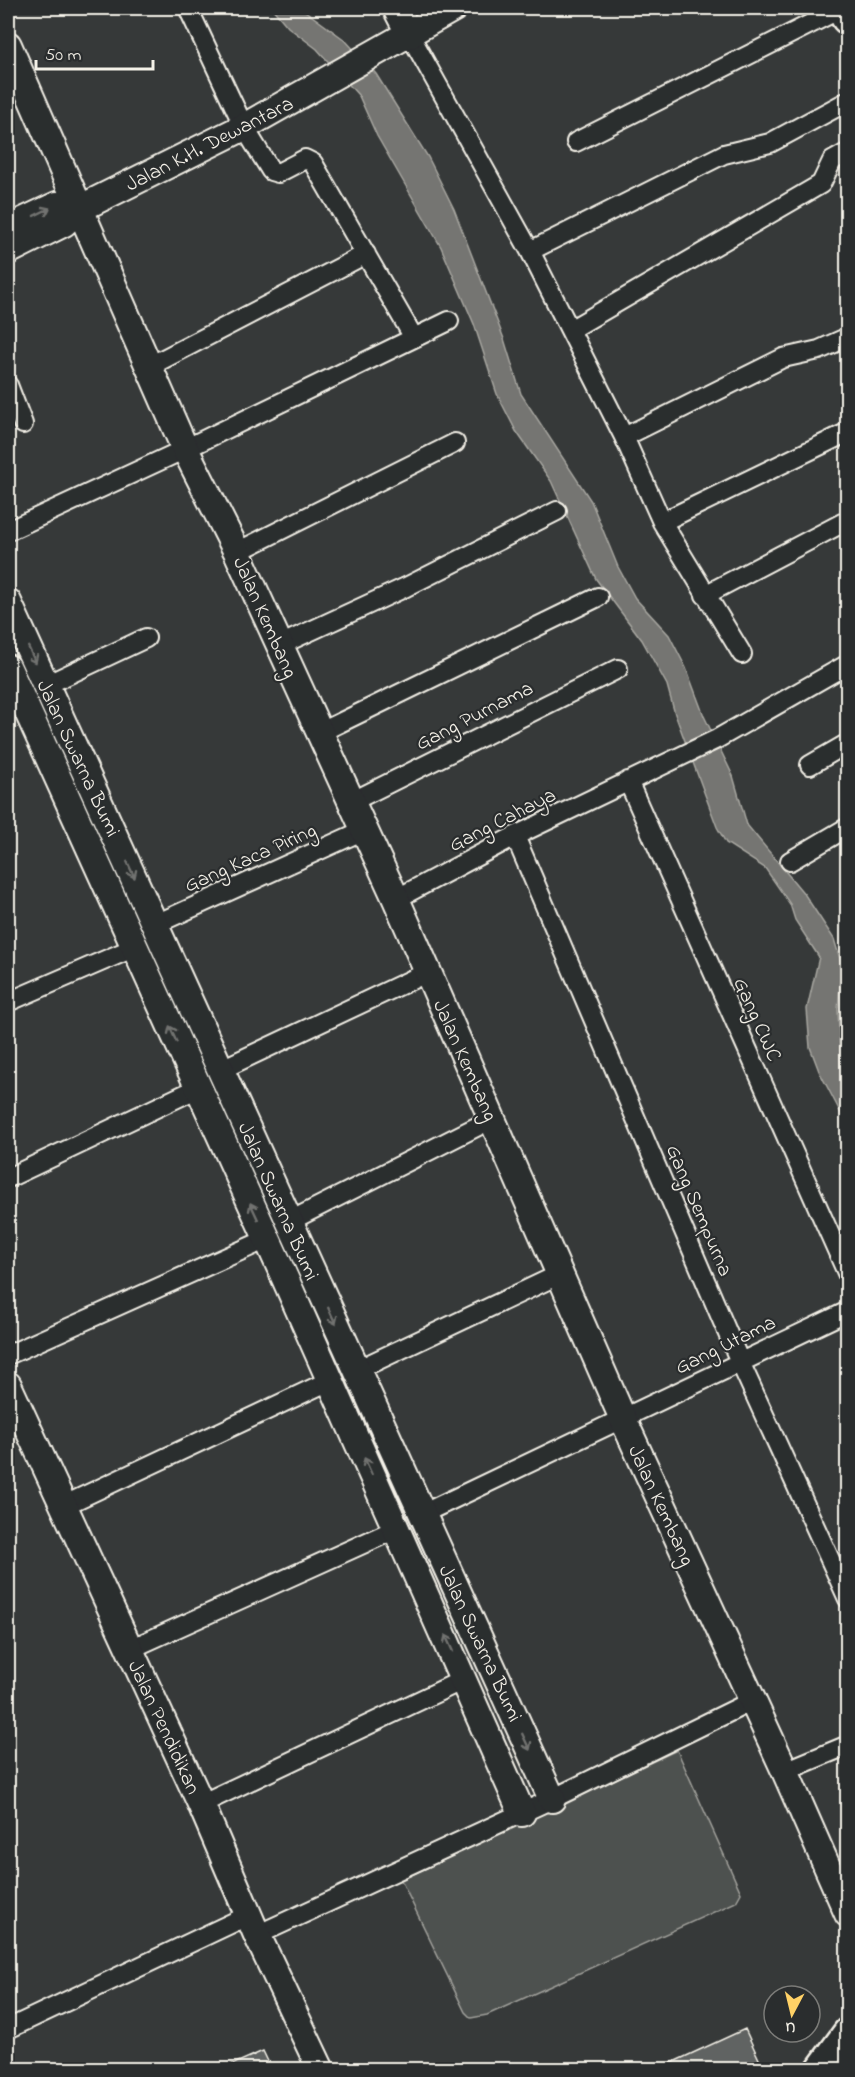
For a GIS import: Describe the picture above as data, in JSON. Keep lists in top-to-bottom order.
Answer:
{
  "streets": {
    "street": [
      "Jalan K.H. Dewantara",
      "Jalan Kembang",
      "Gang Purnama",
      "Jalan Swarna Bumi",
      "Gang Cahaya",
      "Gang Kaca Piring",
      "Gang CWC",
      "Gang Sempurna",
      "Gang Utama",
      "Jalan Pendidikan"
    ]
  },
  "crossings": [
    ["Jalan K.H. Dewantara", "Jalan Kembang"],
    ["Jalan Kembang", "Gang Purnama"],
    ["Jalan Kembang", "Gang Cahaya"],
    ["Jalan Kembang", "Gang Kaca Piring"],
    ["Jalan Kembang", "Gang Utama"],
    ["Jalan Swarna Bumi", "Gang Kaca Piring"],
    ["Jalan Swarna Bumi", "Gang Utama"],
    ["Gang Cahaya", "Gang CWC"],
    ["Gang Cahaya", "Gang Sempurna"],
    ["Gang Sempurna", "Gang Utama"]
  ],
  "scale_bar": "50 m",
  "north": "bottom"
}
